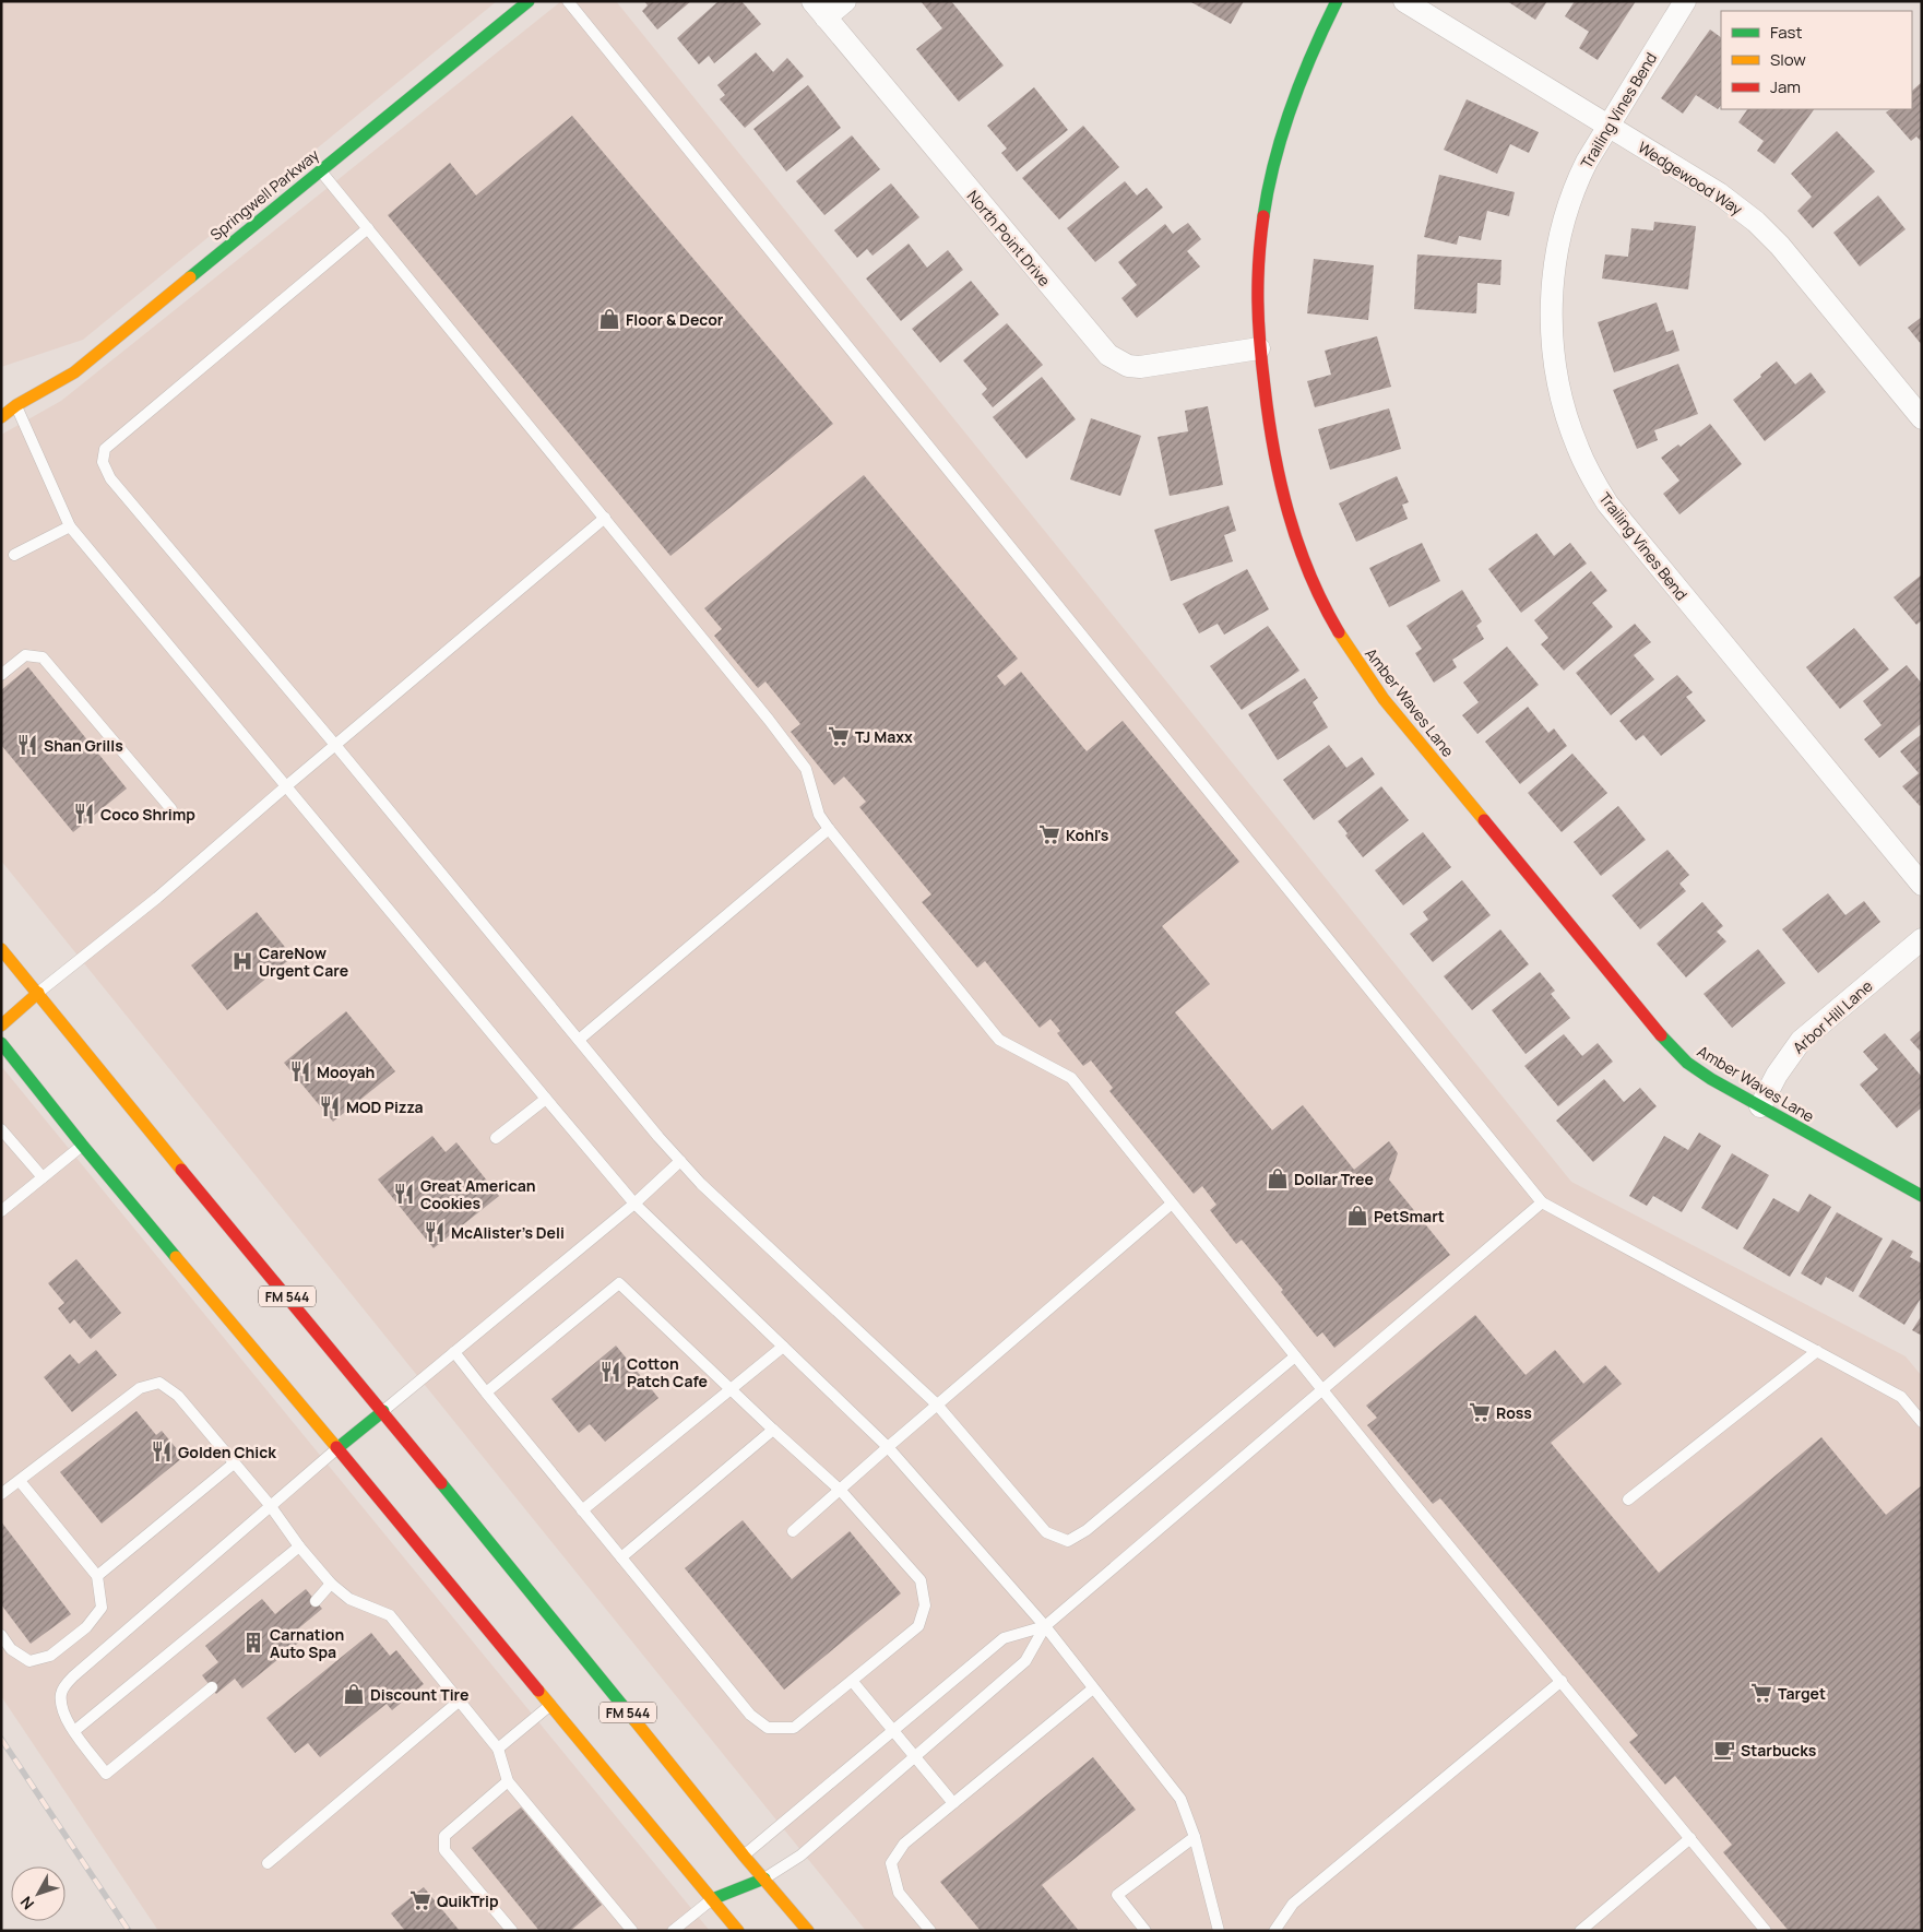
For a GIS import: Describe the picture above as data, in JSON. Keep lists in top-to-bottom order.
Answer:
{
  "streets": {
    "main road": ["Springwell Parkway", "Amber Waves Lane", "FM 544"],
    "street": [
      "Trailing Vines Bend",
      "Wedgewood Way",
      "North Point Drive",
      "Arbor Hill Lane"
    ]
  },
  "crossings": [
    ["Trailing Vines Bend", "Wedgewood Way"],
    ["North Point Drive", "Amber Waves Lane"],
    ["Amber Waves Lane", "Arbor Hill Lane"]
  ],
  "places": {
    "shop": [
      "Floor & Decor",
      "Dollar Tree",
      "PetSmart",
      "Discount Tire"
    ],
    "supermarket": [
      "TJ Maxx",
      "Kohl's",
      "Ross",
      "Target",
      "QuikTrip"
    ],
    "restaurant": [
      "Shan Grills",
      "Coco Shrimp",
      "Mooyah",
      "MOD Pizza",
      "Great American Cookies",
      "McAlister's Deli",
      "Cotton Patch Cafe",
      "Golden Chick"
    ],
    "hospital": ["CareNow Urgent Care"],
    "building": ["Carnation Auto Spa"],
    "cafe": ["Starbucks"]
  },
  "legend": ["Fast", "Slow", "Jam"],
  "north": "bottom left"
}
